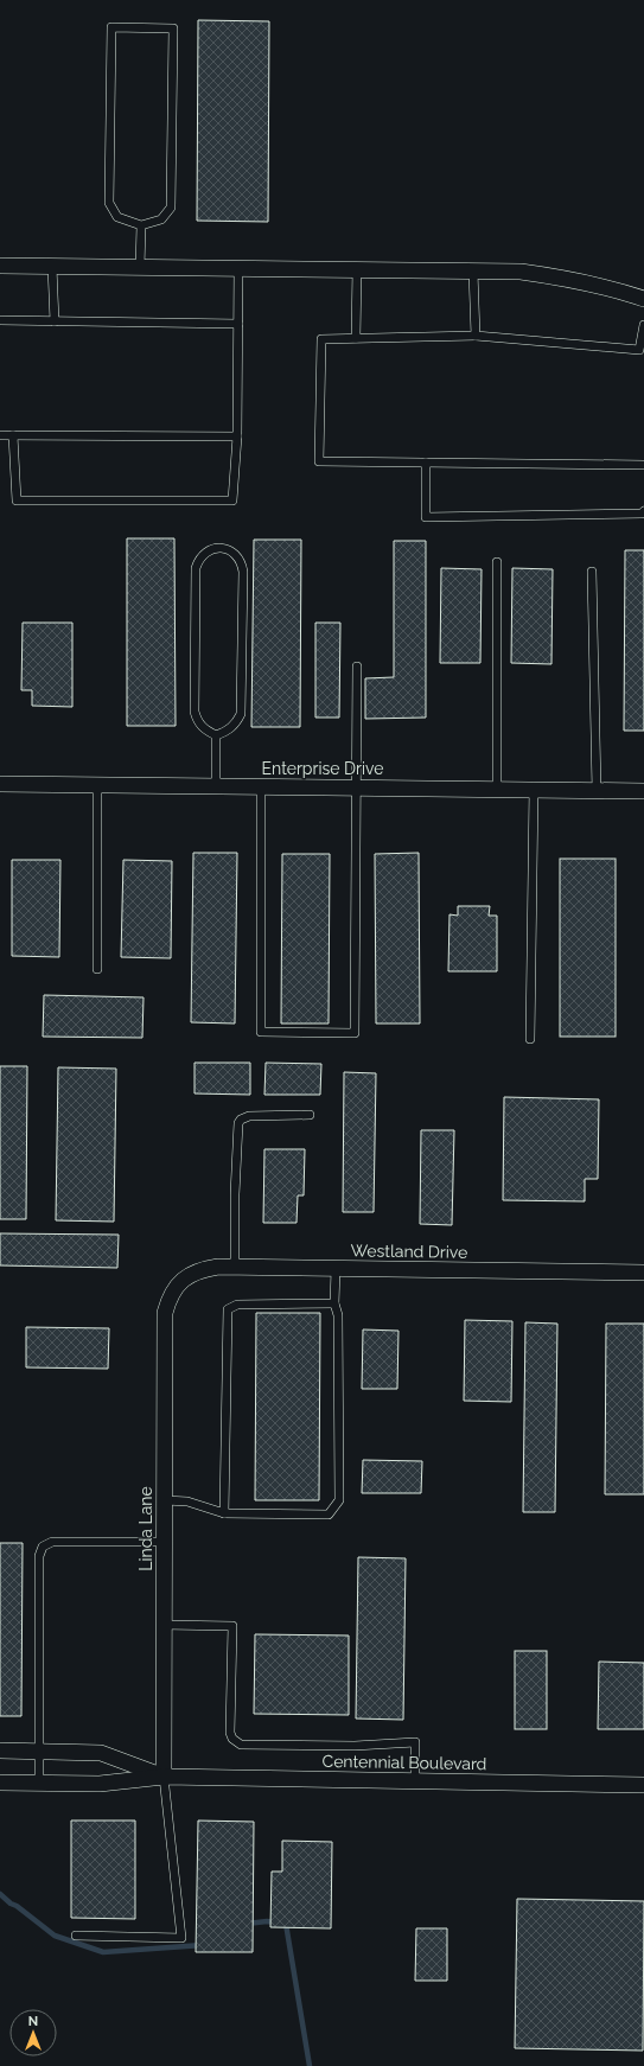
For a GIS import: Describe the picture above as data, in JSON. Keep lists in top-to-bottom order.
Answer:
{
  "streets": {
    "street": [
      "Enterprise Drive",
      "Westland Drive",
      "Linda Lane",
      "Centennial Boulevard"
    ]
  },
  "crossings": [
    ["Westland Drive", "Linda Lane"],
    ["Linda Lane", "Centennial Boulevard"]
  ],
  "north": "top"
}
